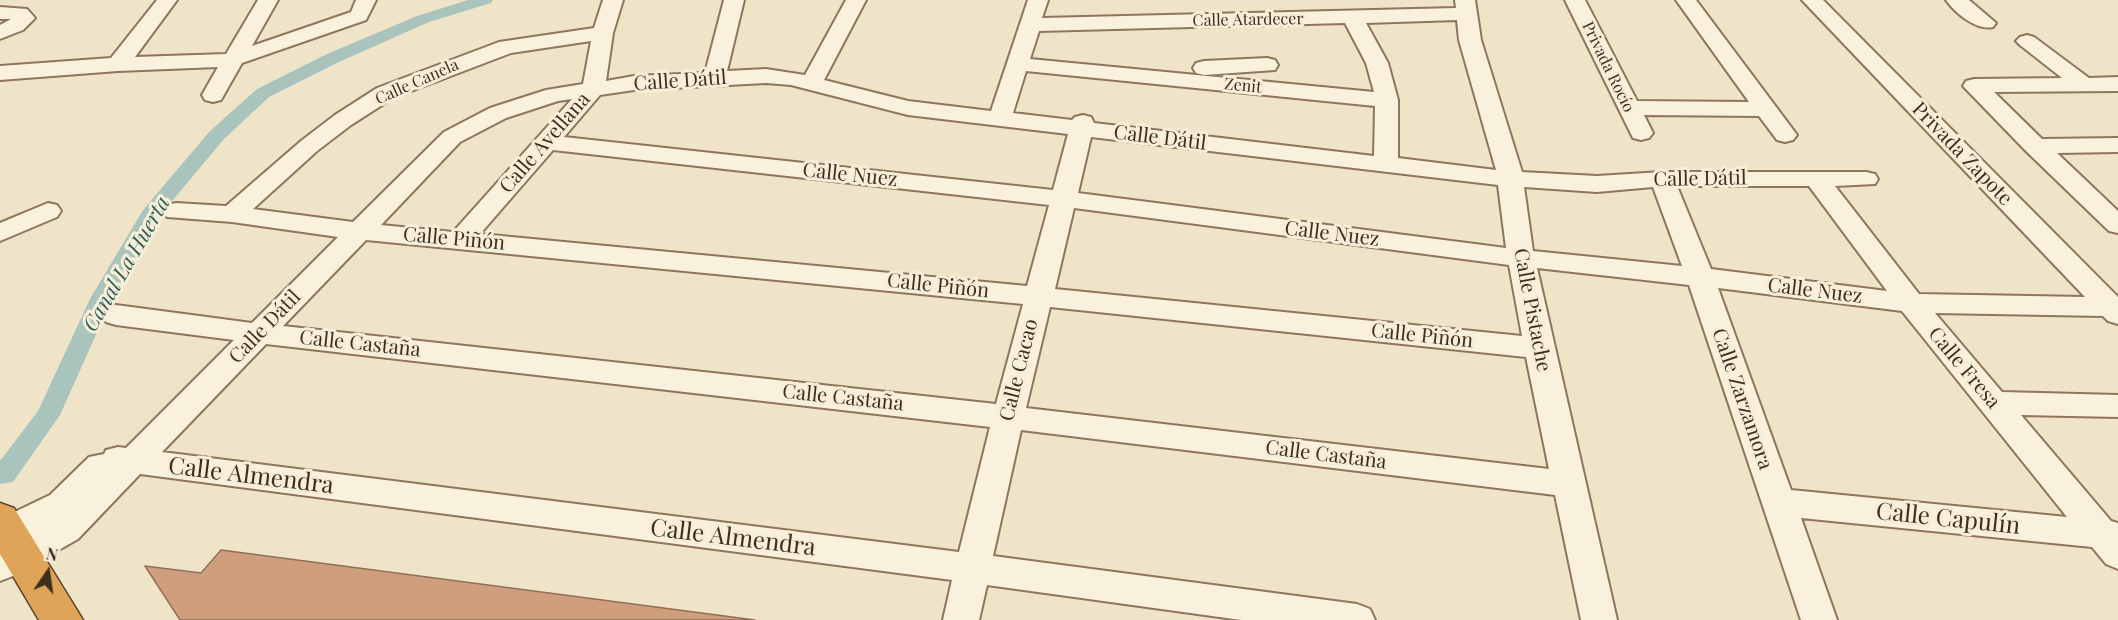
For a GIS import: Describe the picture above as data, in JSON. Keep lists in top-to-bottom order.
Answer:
{
  "streets": {
    "street": [
      "Calle Atardecer",
      "Privada Rocío",
      "Calle Dátil",
      "Calle Canela",
      "Zenit",
      "Calle Avellana",
      "Privada Zapote",
      "Calle Nuez",
      "Calle Piñón",
      "Calle Pistache",
      "Calle Castaña",
      "Calle Fresa",
      "Calle Cacao",
      "Calle Zarzamora",
      "Calle Almendra",
      "Calle Capulín"
    ]
  },
  "crossings": [
    ["Calle Atardecer", "Calle Pistache"],
    ["Calle Dátil", "Calle Avellana"],
    ["Calle Dátil", "Calle Piñón"],
    ["Calle Dátil", "Calle Pistache"],
    ["Calle Dátil", "Calle Castaña"],
    ["Calle Dátil", "Calle Fresa"],
    ["Calle Dátil", "Calle Cacao"],
    ["Calle Dátil", "Calle Zarzamora"],
    ["Calle Dátil", "Calle Almendra"],
    ["Calle Canela", "Calle Avellana"],
    ["Calle Avellana", "Calle Nuez"],
    ["Calle Avellana", "Calle Piñón"],
    ["Privada Zapote", "Calle Nuez"],
    ["Calle Nuez", "Calle Pistache"],
    ["Calle Nuez", "Calle Fresa"],
    ["Calle Nuez", "Calle Cacao"],
    ["Calle Nuez", "Calle Zarzamora"],
    ["Calle Piñón", "Calle Pistache"],
    ["Calle Piñón", "Calle Cacao"],
    ["Calle Pistache", "Calle Castaña"],
    ["Calle Castaña", "Calle Cacao"],
    ["Calle Fresa", "Calle Capulín"],
    ["Calle Cacao", "Calle Almendra"],
    ["Calle Zarzamora", "Calle Capulín"]
  ],
  "water": ["Canal La Huerta"],
  "north": "top"
}
